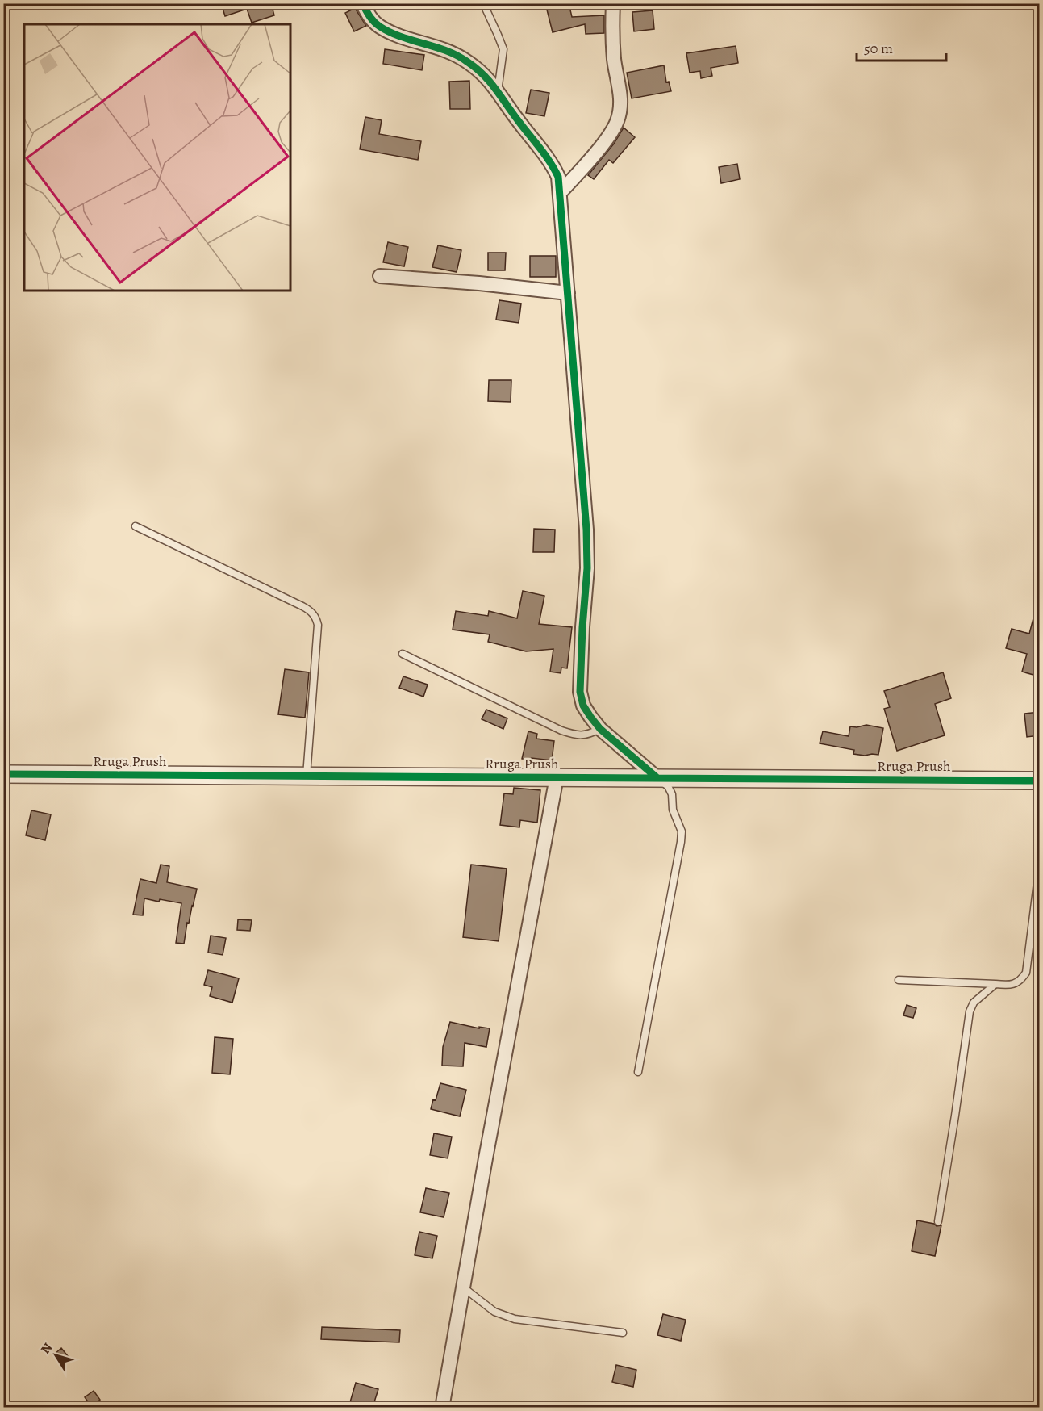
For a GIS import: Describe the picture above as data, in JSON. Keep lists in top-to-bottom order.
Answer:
{
  "streets": {
    "street": ["Rruga Prush"]
  },
  "scale_bar": "50 m",
  "north": "top left"
}
